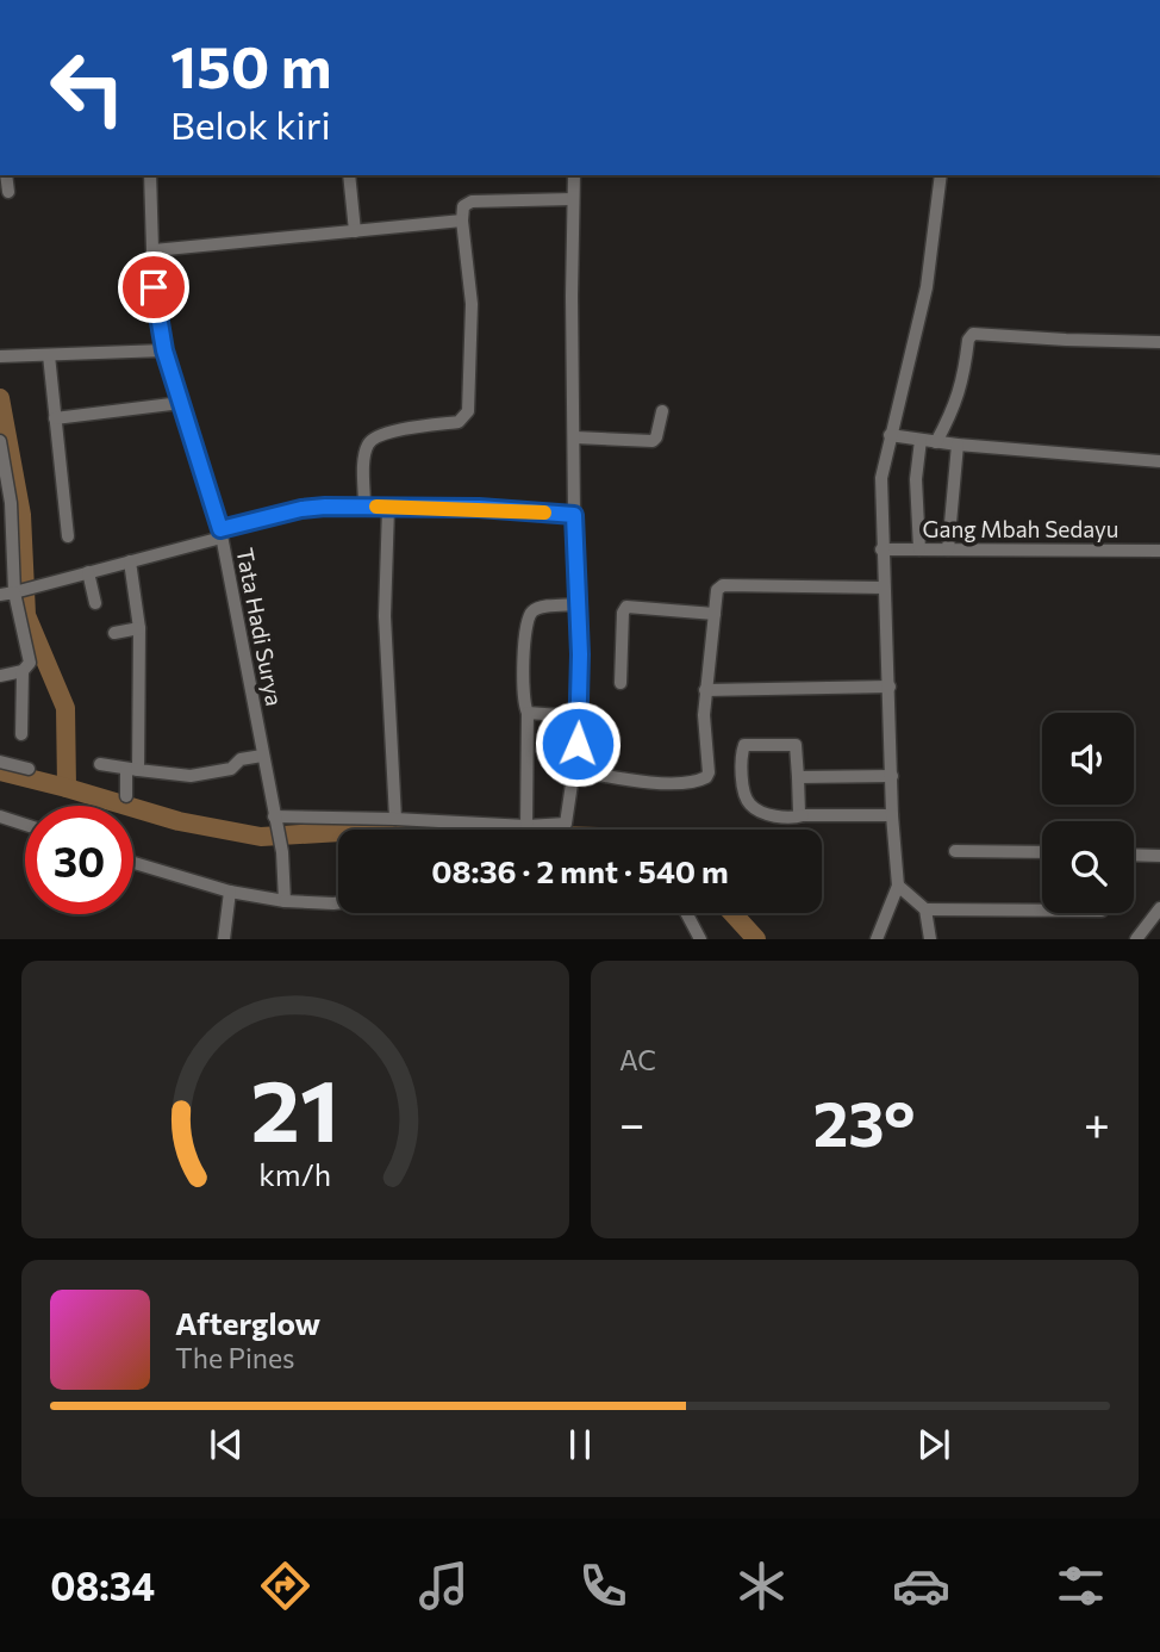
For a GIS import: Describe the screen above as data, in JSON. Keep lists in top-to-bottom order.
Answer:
{
  "streets": {
    "street": ["Gang Mbah Sedayu", "Tata Hadi Surya"]
  },
  "page": {
    "turn": ["150 m", "Belok kiri"],
    "limit": "30",
    "trip": "08:36 · 2 mnt · 540 m",
    "tile": "AC",
    "heat": ["−", "23°", "+"],
    "song": ["Afterglow", "The Pines"],
    "tabs": "08:34",
    "gauge": ["21", "km/h"]
  }
}
